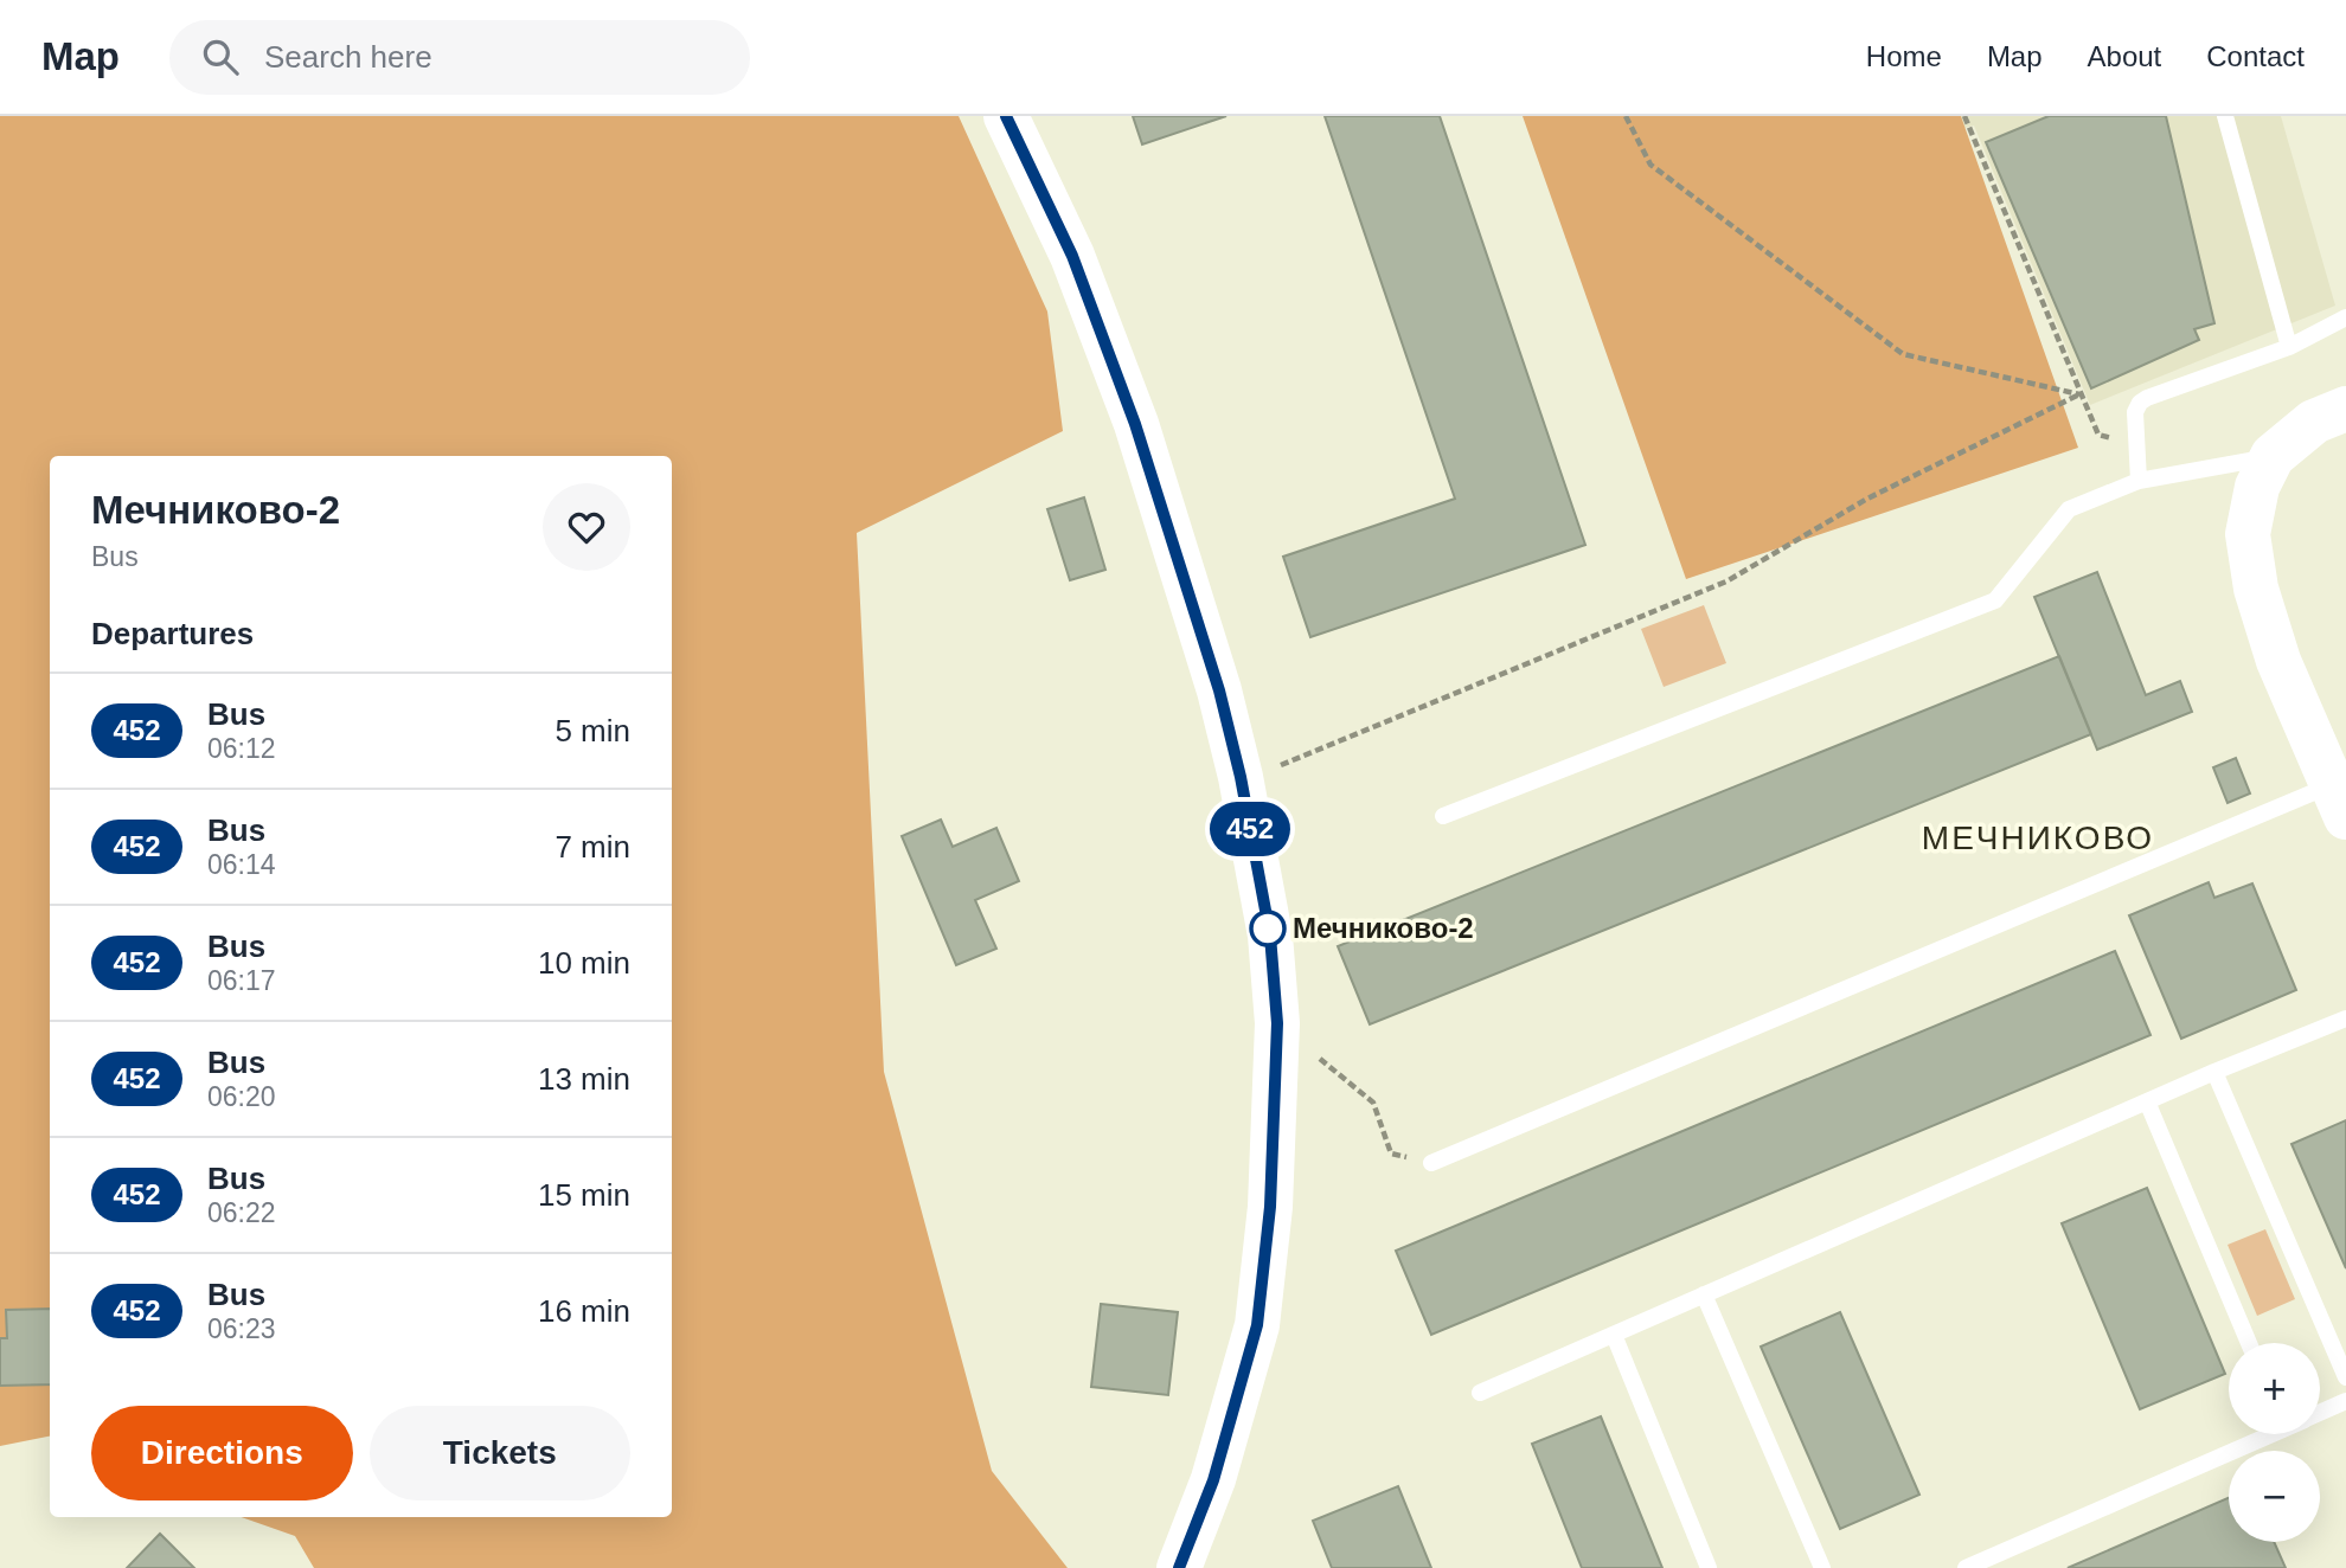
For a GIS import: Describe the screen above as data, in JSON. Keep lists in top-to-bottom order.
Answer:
{
  "districts": ["МЕЧНИКОВО"],
  "places": ["Мечниково-2"],
  "lines": ["bus line 452"],
  "page": {
    "header": "Map",
    "search": "Search here",
    "nav": [
      "Home",
      "Map",
      "About",
      "Contact"
    ],
    "on_map": "452",
    "heading": [
      ["Мечниково-2", "Bus"],
      "Departures"
    ],
    "list": [
      {
        "mark": "452",
        "name": "Bus",
        "note": "06:12",
        "value": "5 min"
      },
      {
        "mark": "452",
        "name": "Bus",
        "note": "06:14",
        "value": "7 min"
      },
      {
        "mark": "452",
        "name": "Bus",
        "note": "06:17",
        "value": "10 min"
      },
      {
        "mark": "452",
        "name": "Bus",
        "note": "06:20",
        "value": "13 min"
      },
      {
        "mark": "452",
        "name": "Bus",
        "note": "06:22",
        "value": "15 min"
      },
      {
        "mark": "452",
        "name": "Bus",
        "note": "06:23",
        "value": "16 min"
      }
    ],
    "map_buttons": ["+", "−"],
    "buttons": ["Directions", "Tickets"]
  }
}
